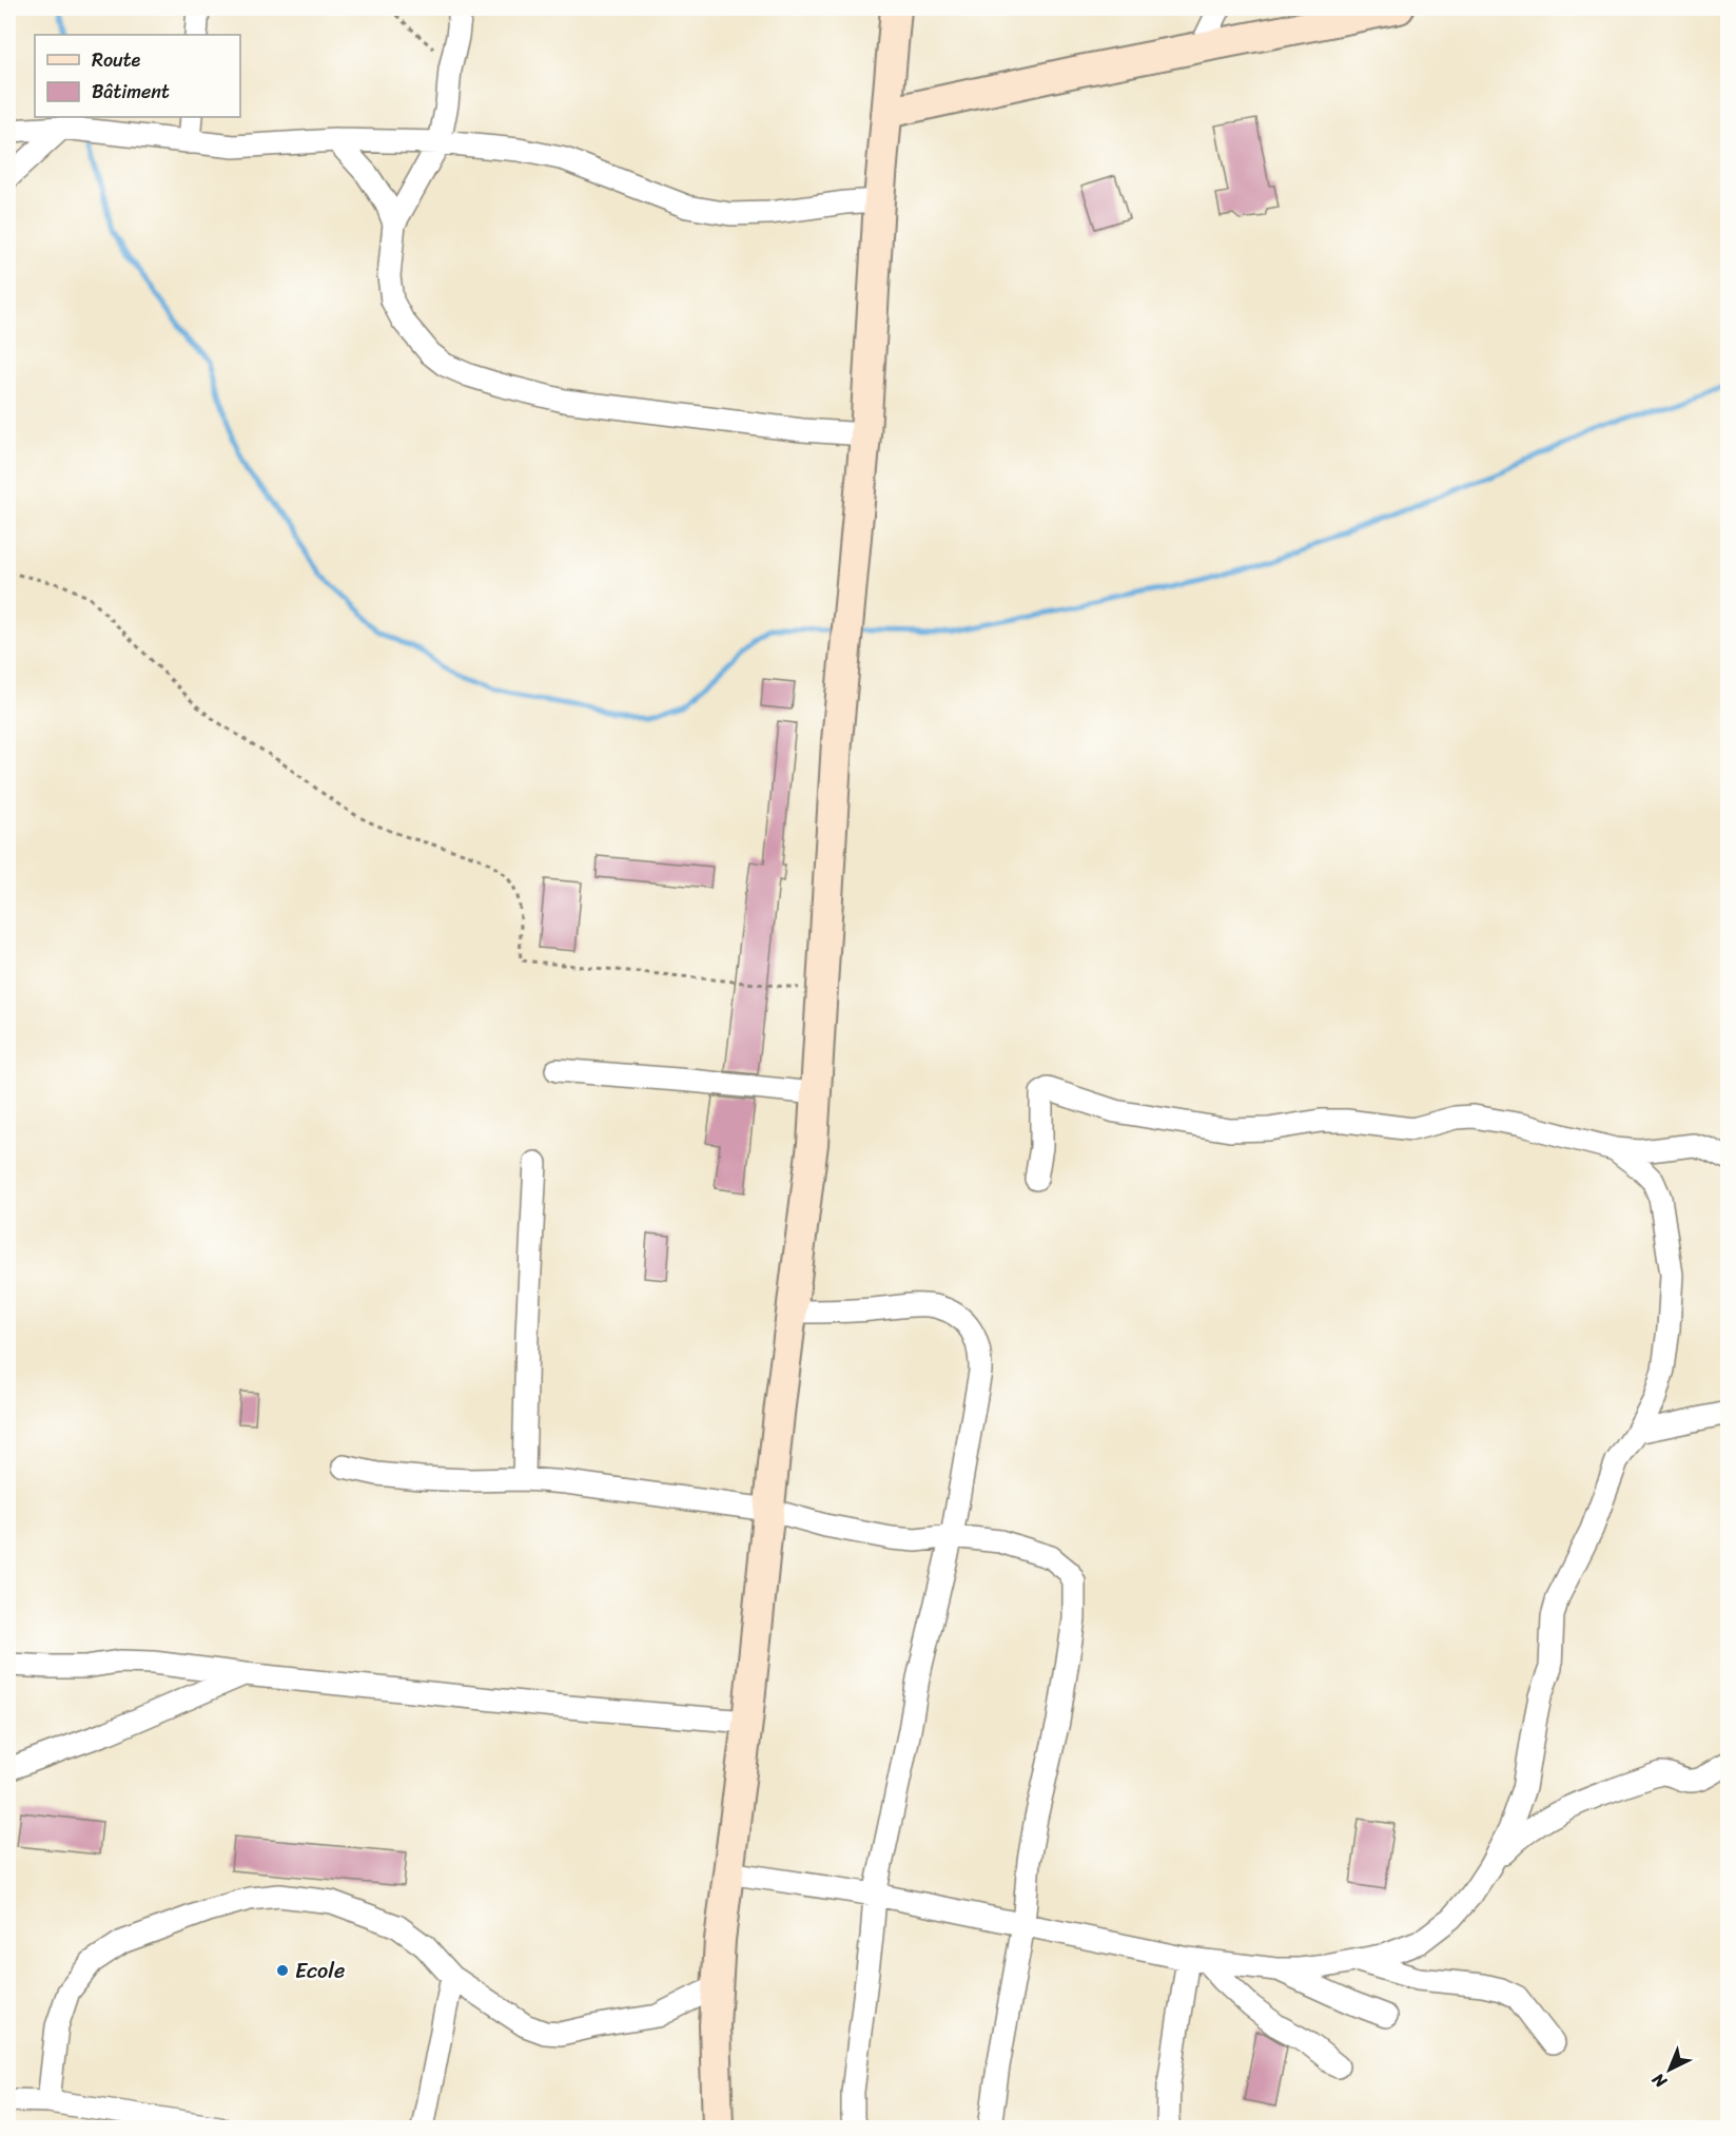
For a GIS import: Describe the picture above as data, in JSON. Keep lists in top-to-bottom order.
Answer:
{
  "places": ["Ecole"],
  "legend": ["Route", "Bâtiment"],
  "north": "bottom left"
}
